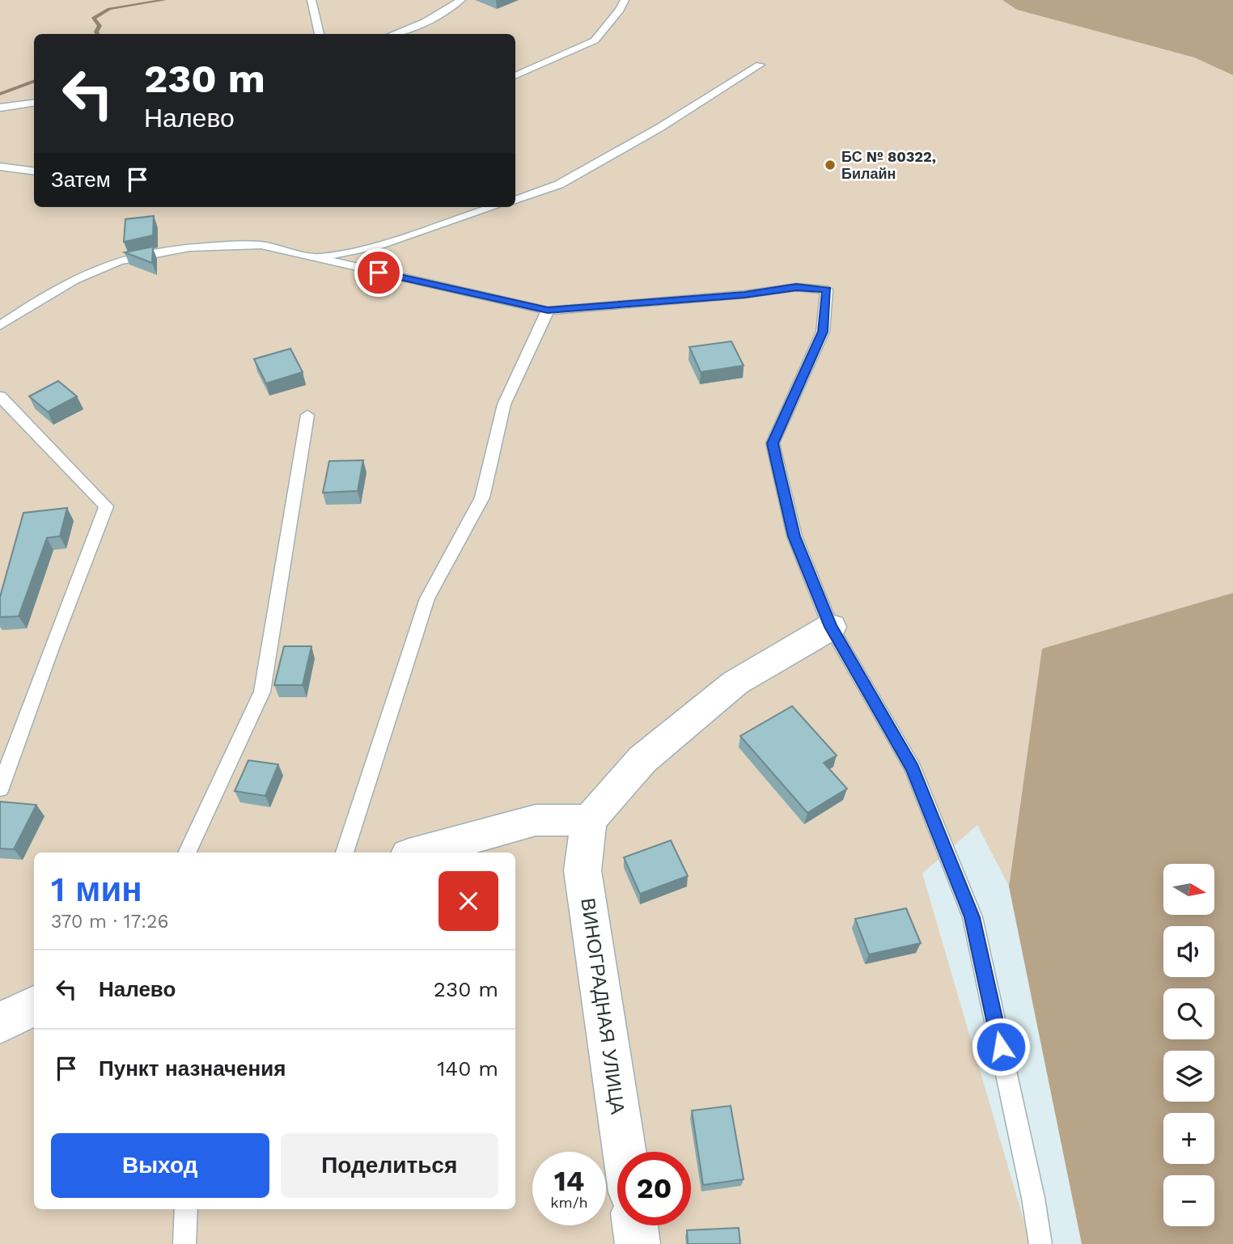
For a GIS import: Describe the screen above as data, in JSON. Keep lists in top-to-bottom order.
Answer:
{
  "streets": {
    "street": ["ВИНОГРАДНАЯ УЛИЦА"]
  },
  "places": ["БС № 80322, Билайн"],
  "north": "right",
  "page": {
    "turn": ["230 m", "Налево"],
    "then": "Затем",
    "heading": ["1 мин", "370 m · 17:26"],
    "map_buttons": ["+", "−"],
    "list": [
      {
        "name": "Налево",
        "value": "230 m"
      },
      {
        "name": "Пункт назначения",
        "value": "140 m"
      }
    ],
    "buttons": ["Выход", "Поделиться"],
    "speed": "14 km/h",
    "limit": "20"
  }
}
